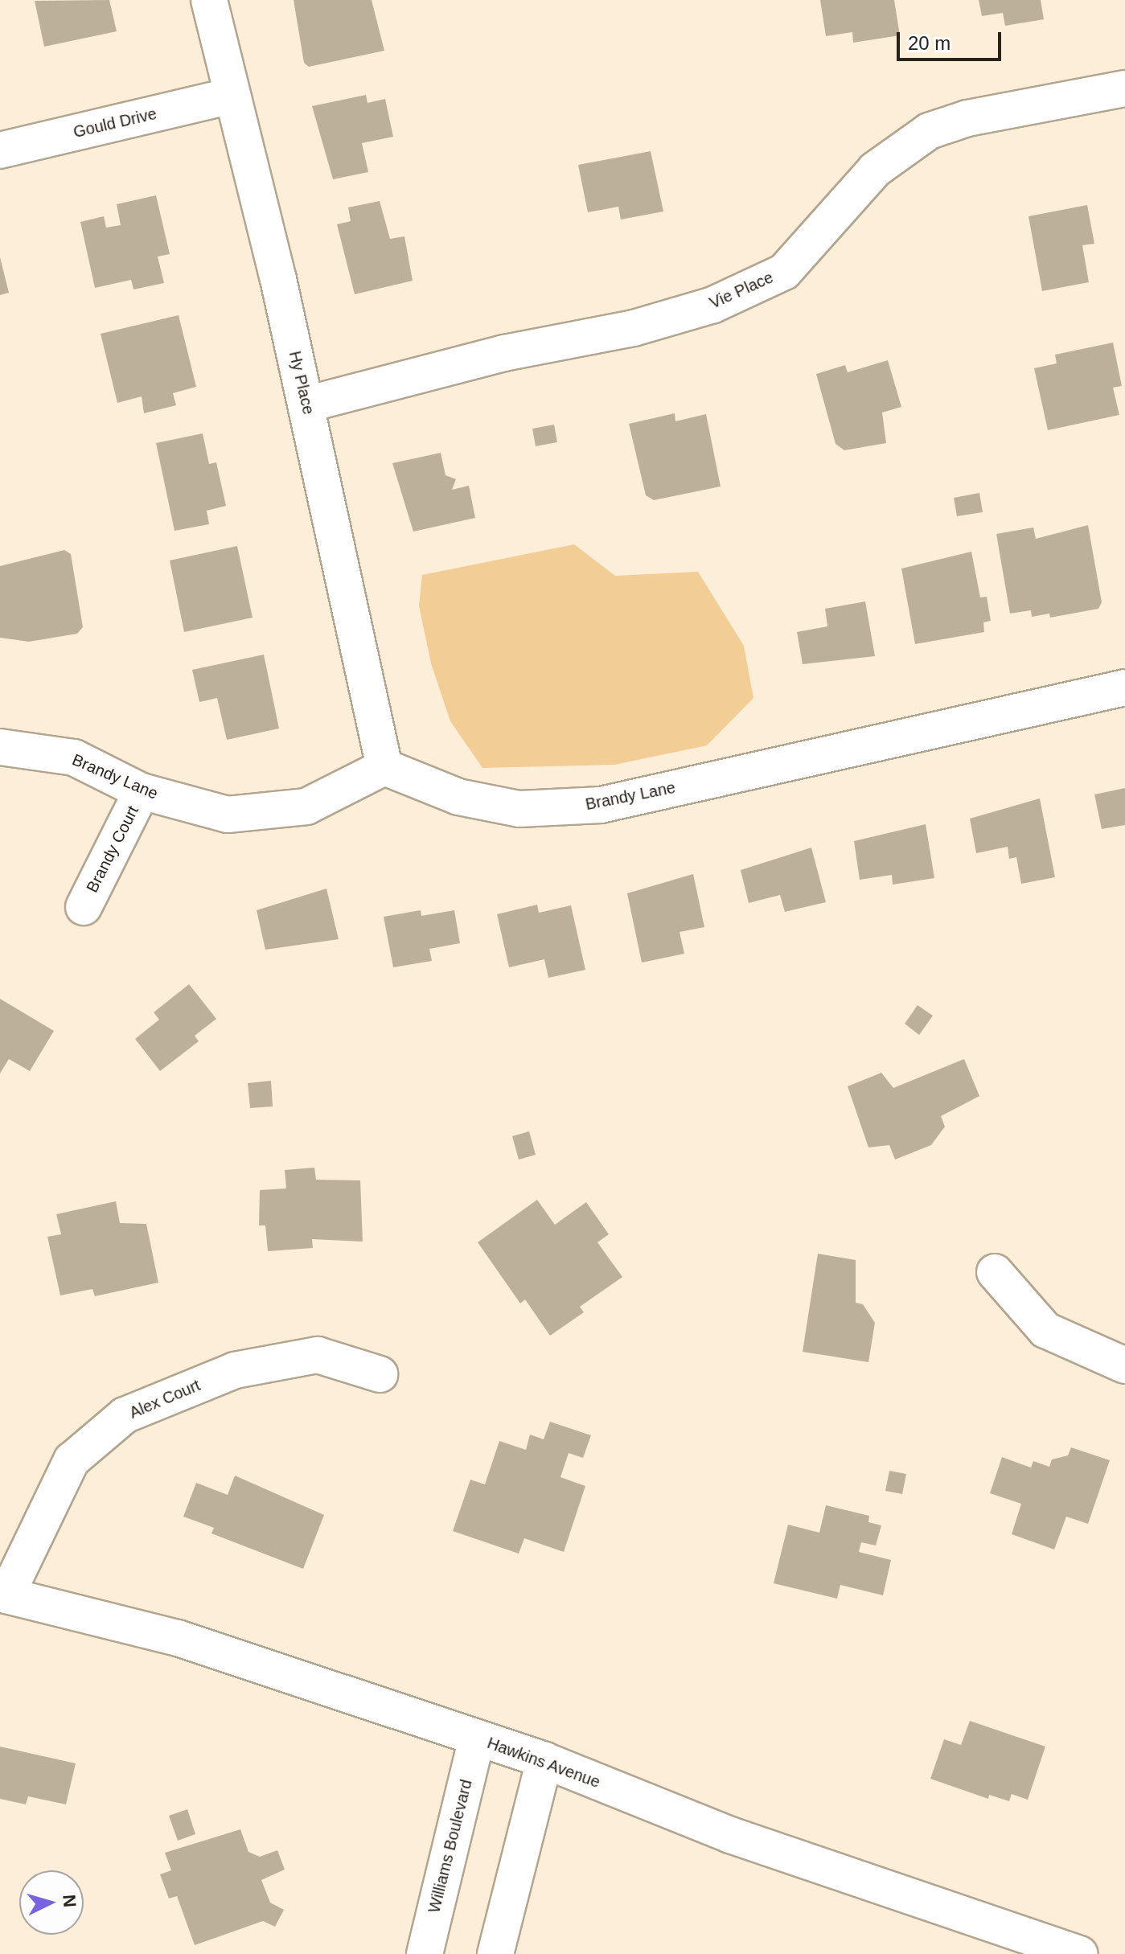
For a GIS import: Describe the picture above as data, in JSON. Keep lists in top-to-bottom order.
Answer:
{
  "streets": {
    "street": [
      "Gould Drive",
      "Vie Place",
      "Hy Place",
      "Brandy Lane",
      "Brandy Court",
      "Alex Court",
      "Hawkins Avenue",
      "Williams Boulevard"
    ]
  },
  "crossings": [
    ["Gould Drive", "Hy Place"],
    ["Vie Place", "Hy Place"],
    ["Hy Place", "Brandy Lane"],
    ["Brandy Lane", "Brandy Court"],
    ["Alex Court", "Hawkins Avenue"],
    ["Hawkins Avenue", "Williams Boulevard"]
  ],
  "scale_bar": "20 m",
  "north": "right"
}
